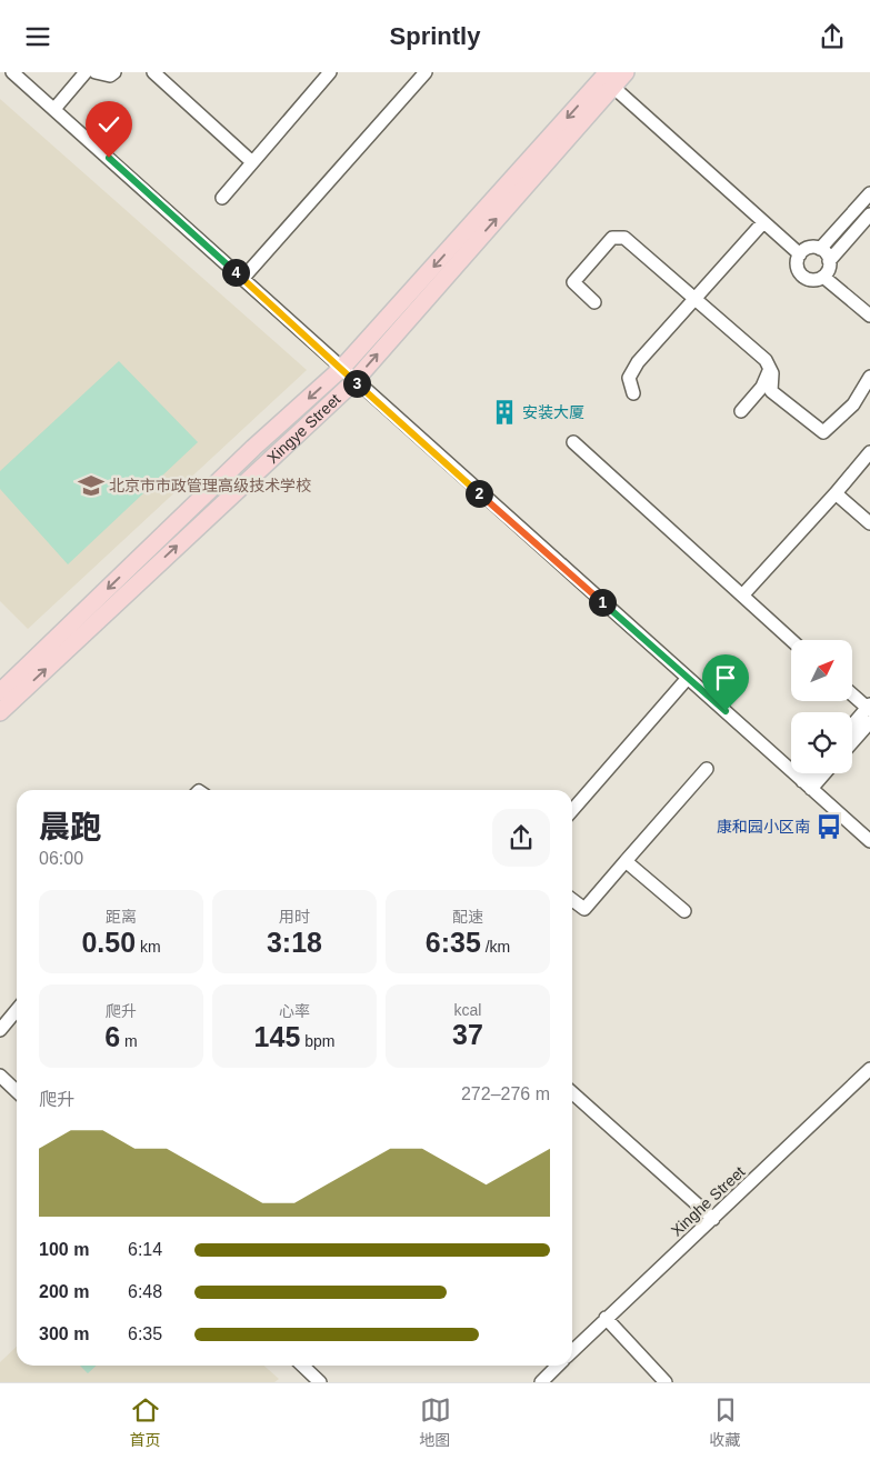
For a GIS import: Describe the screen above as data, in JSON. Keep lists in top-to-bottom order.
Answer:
{
  "streets": {
    "main road": ["Xingye Street"],
    "street": ["Xinghe Street"]
  },
  "places": {
    "building": ["安装大厦"],
    "school or university": ["北京市市政管理高级技术学校"],
    "bus stop": ["康和园小区南"]
  },
  "north": "top right",
  "page": {
    "header": "Sprintly",
    "pins": [
      "4",
      "3",
      "2",
      "1"
    ],
    "heading": ["晨跑", "06:00"],
    "stats": [
      ["距离", "0.50 km"],
      ["用时", "3:18"],
      ["配速", "6:35 /km"],
      ["爬升", "6 m"],
      ["心率", "145 bpm"],
      ["kcal", "37"]
    ],
    "chart": ["爬升", "272–276 m"],
    "list": [
      {
        "name": "100 m",
        "note": "6:14"
      },
      {
        "name": "200 m",
        "note": "6:48"
      },
      {
        "name": "300 m",
        "note": "6:35"
      }
    ],
    "tabs": ["首页", "地图", "收藏"]
  }
}
